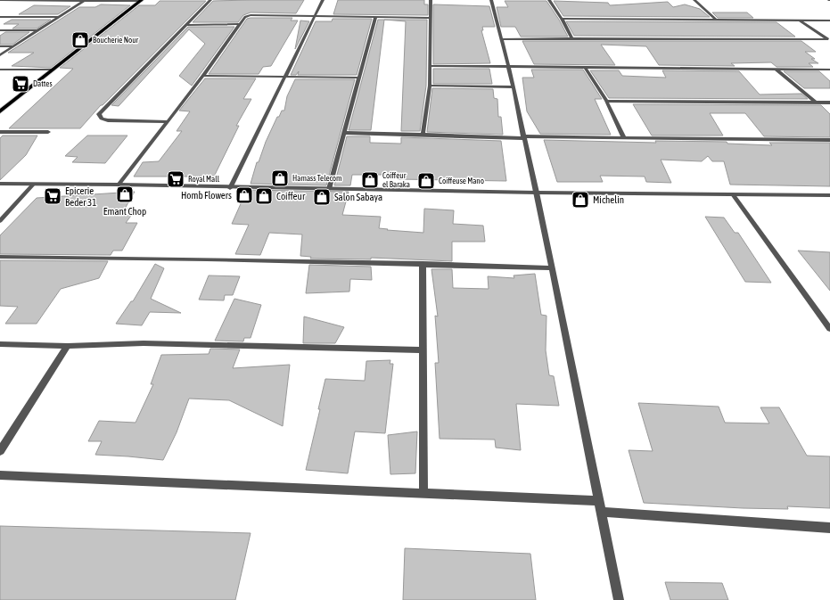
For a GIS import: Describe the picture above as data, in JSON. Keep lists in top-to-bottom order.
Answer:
{
  "places": {
    "shop": [
      "Boucherie Nour",
      "Hamass Telecom",
      "Coiffeur el Baraka",
      "Coiffeuse Mano",
      "Emant Chop",
      "Homb Flowers",
      "Coiffeur",
      "Salon Sabaya",
      "Michelin"
    ],
    "supermarket": ["Dattes", "Royal Mall", "Epicerie Beder 31"]
  }
}
